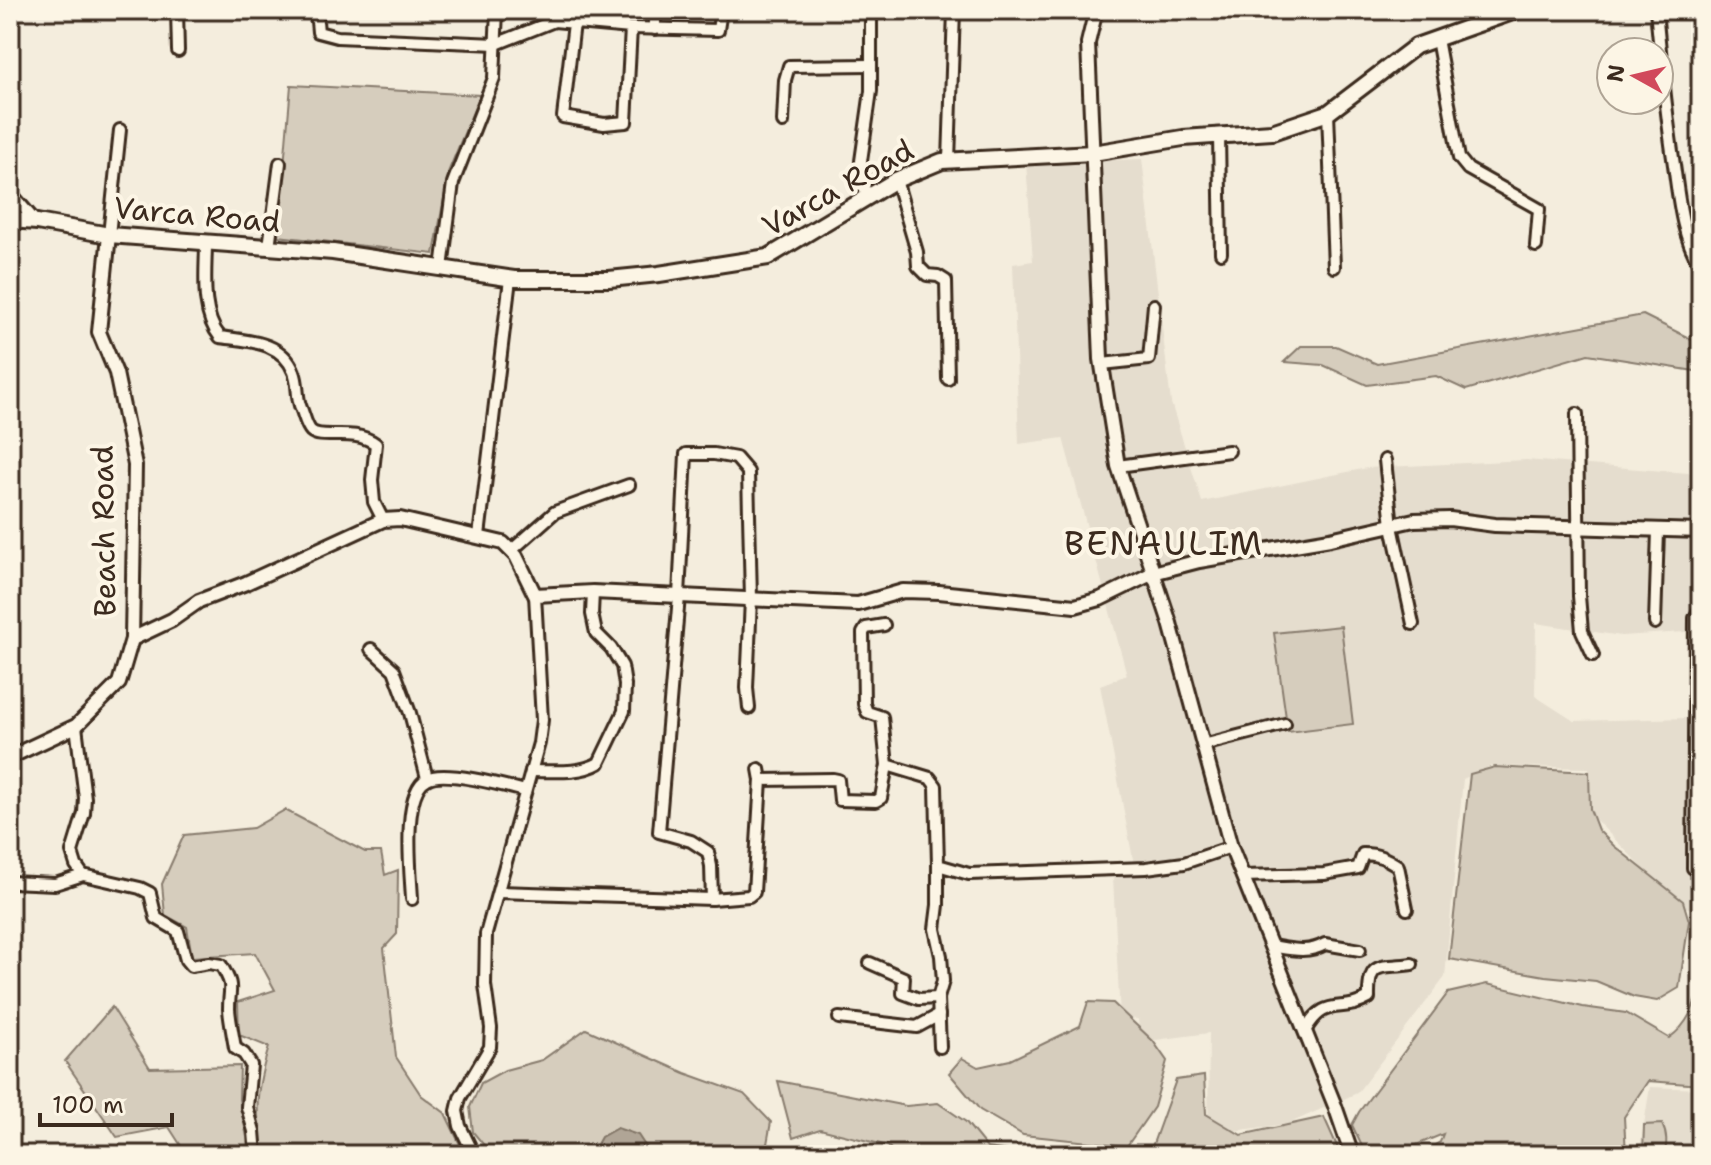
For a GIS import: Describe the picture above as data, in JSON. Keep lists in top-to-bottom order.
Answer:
{
  "streets": {
    "main road": ["Varca Road"],
    "street": ["Beach Road"]
  },
  "crossings": [
    ["Varca Road", "Beach Road"]
  ],
  "districts": ["BENAULIM"],
  "scale_bar": "100 m",
  "north": "left"
}
